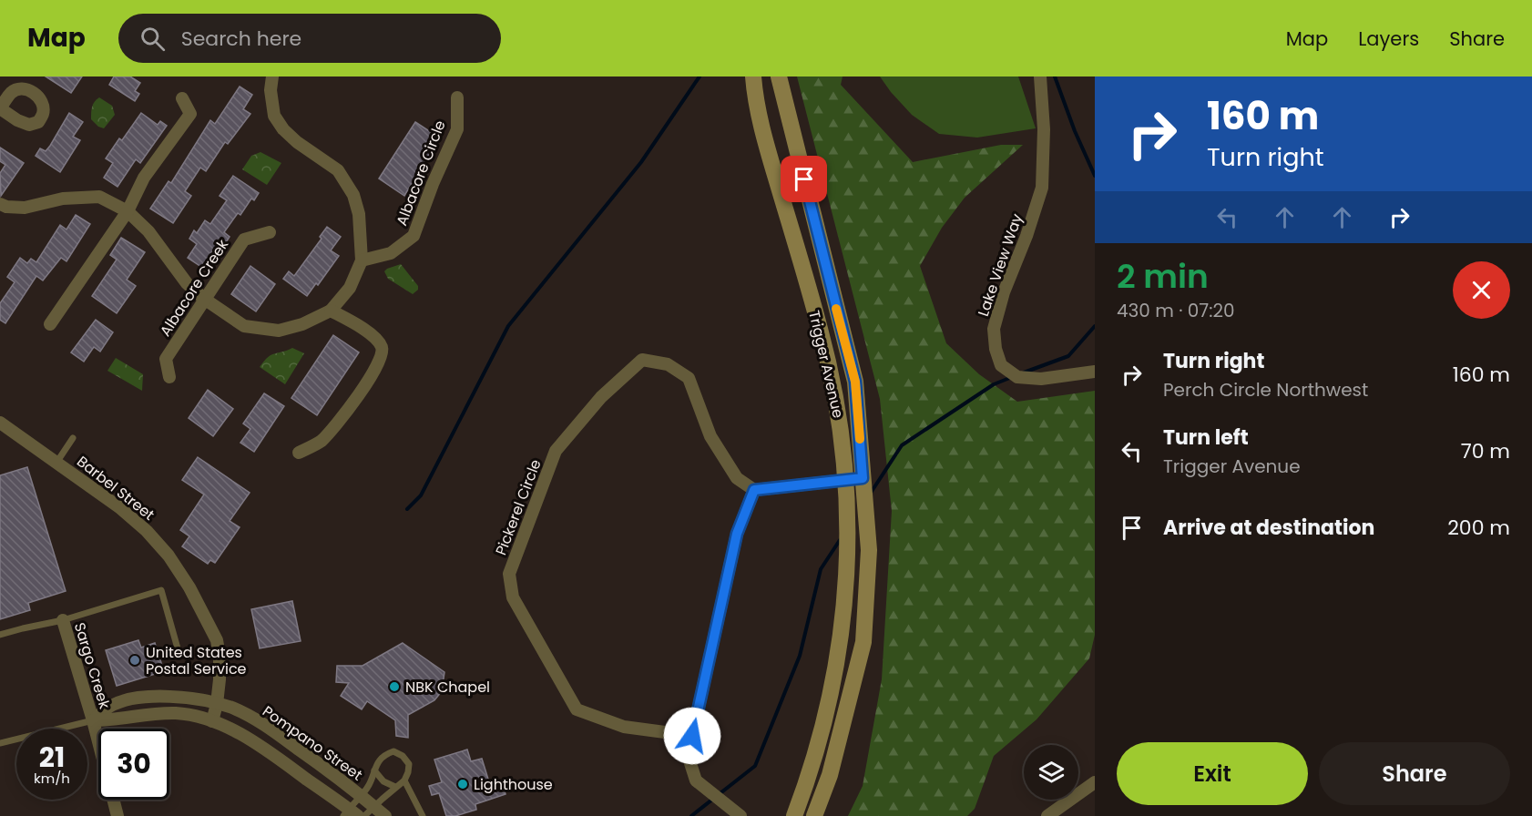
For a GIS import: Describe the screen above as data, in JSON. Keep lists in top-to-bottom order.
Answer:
{
  "streets": {
    "main road": ["Trigger Avenue"],
    "street": [
      "Albacore Circle",
      "Lake View Way",
      "Albacore Creek",
      "Barbel Street",
      "Pickerel Circle",
      "Sargo Creek",
      "Pompano Street"
    ]
  },
  "crossings": [
    ["Barbel Street", "Pompano Street"],
    ["Sargo Creek", "Pompano Street"]
  ],
  "places": ["United States Postal Service", "NBK Chapel", "Lighthouse"],
  "page": {
    "header": "Map",
    "search": "Search here",
    "nav": ["Map", "Layers", "Share"],
    "turn": ["160 m", "Turn right"],
    "heading": ["2 min", "430 m · 07:20"],
    "list": [
      {
        "name": "Turn right",
        "note": "Perch Circle Northwest",
        "value": "160 m"
      },
      {
        "name": "Turn left",
        "note": "Trigger Avenue",
        "value": "70 m"
      },
      {
        "name": "Arrive at destination",
        "value": "200 m"
      }
    ],
    "speed": "21 km/h",
    "limit": "30",
    "buttons": ["Exit", "Share"]
  }
}
